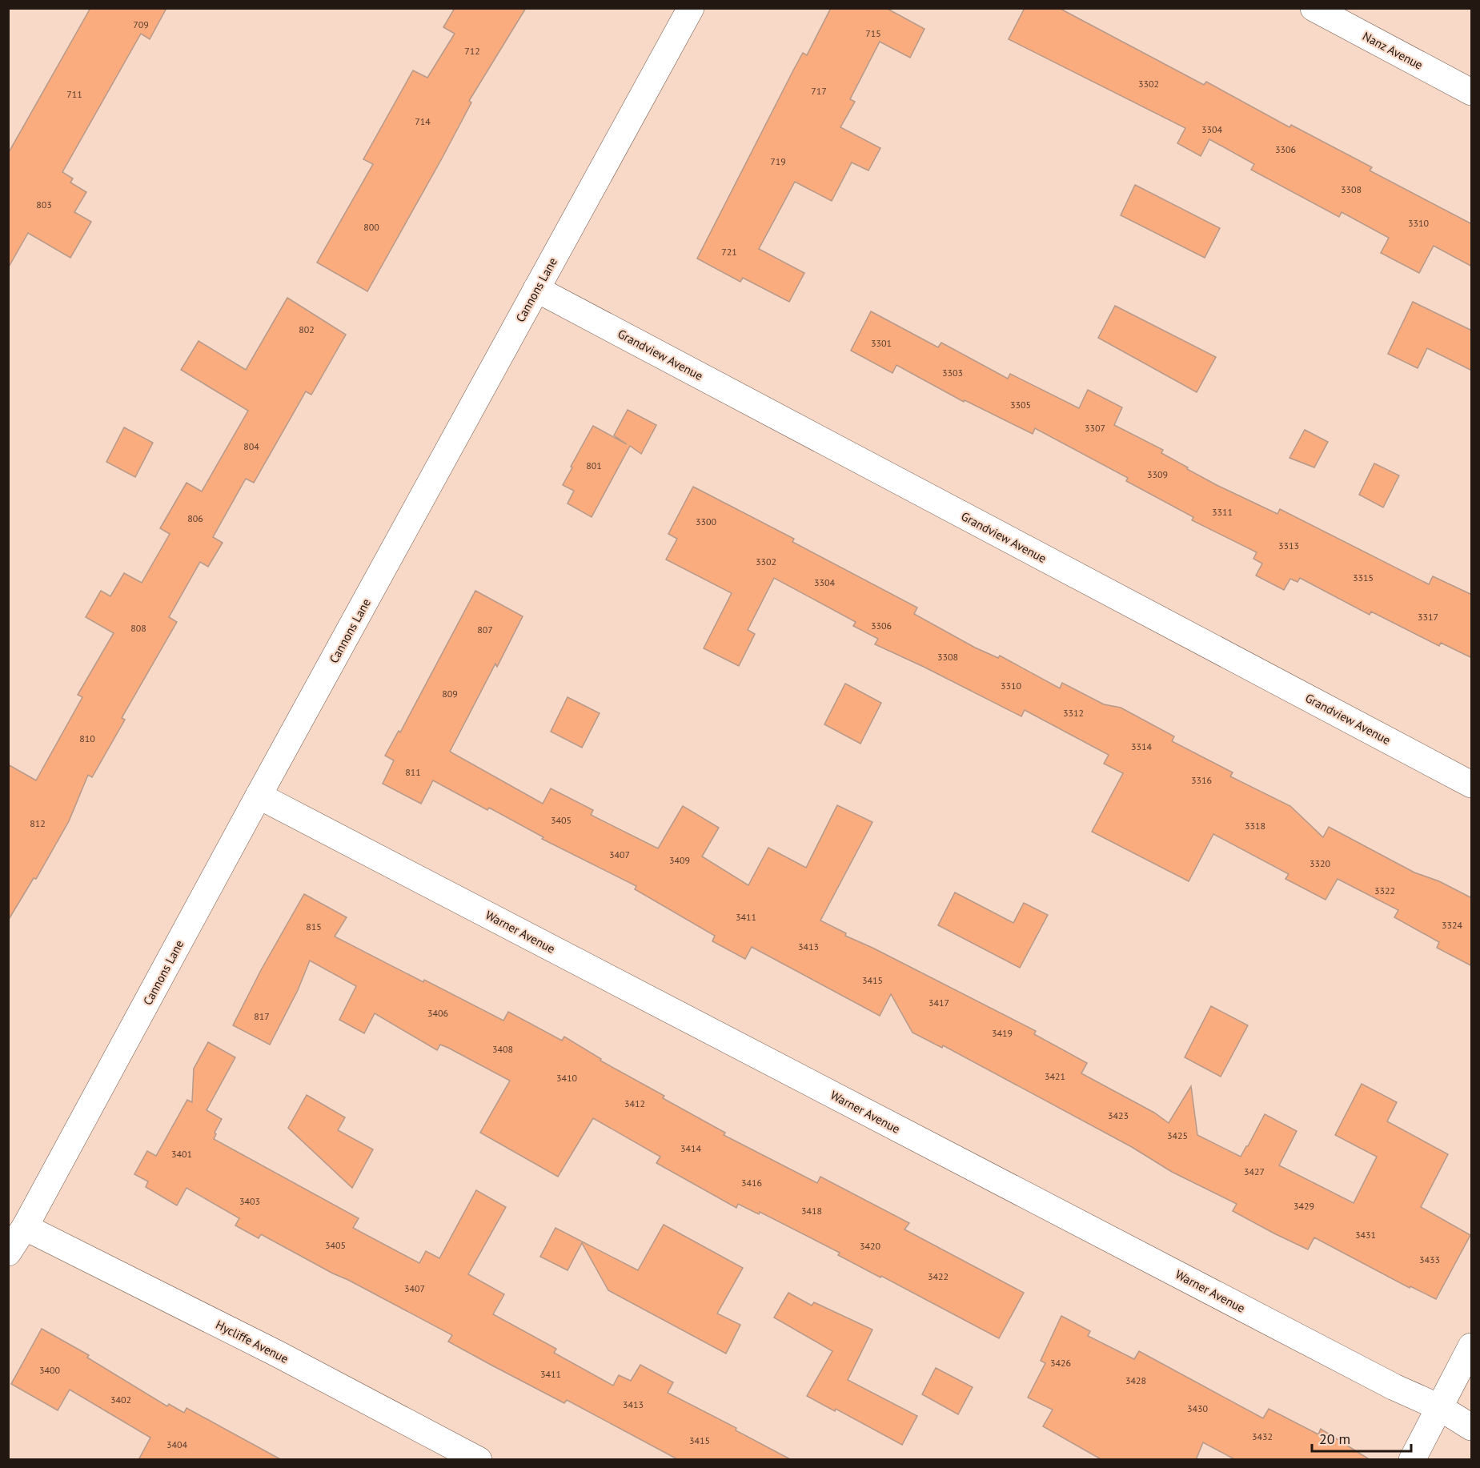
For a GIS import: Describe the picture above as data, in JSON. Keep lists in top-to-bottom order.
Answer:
{
  "streets": {
    "street": [
      "Nanz Avenue",
      "Cannons Lane",
      "Grandview Avenue",
      "Warner Avenue",
      "Hycliffe Avenue"
    ]
  },
  "crossings": [
    ["Cannons Lane", "Grandview Avenue"],
    ["Cannons Lane", "Warner Avenue"],
    ["Cannons Lane", "Hycliffe Avenue"]
  ],
  "house_numbers": [
    "709",
    "715",
    "712",
    "3302",
    "717",
    "711",
    "714",
    "3304",
    "3306",
    "719",
    "3308",
    "803",
    "3310",
    "800",
    "721",
    "802",
    "3301",
    "3303",
    "3305",
    "3307",
    "804",
    "801",
    "3309",
    "3311",
    "806",
    "3300",
    "3313",
    "3302",
    "3315",
    "3304",
    "3317",
    "3306",
    "808",
    "807",
    "3308",
    "3310",
    "809",
    "3312",
    "810",
    "3314",
    "811",
    "3316",
    "3405",
    "812",
    "3318",
    "3407",
    "3409",
    "3320",
    "3322",
    "3411",
    "3324",
    "815",
    "3413",
    "3415",
    "3417",
    "3406",
    "817",
    "3419",
    "3408",
    "3421",
    "3410",
    "3412",
    "3423",
    "3425",
    "3414",
    "3401",
    "3427",
    "3416",
    "3403",
    "3429",
    "3418",
    "3431",
    "3405",
    "3420",
    "3433",
    "3422",
    "3407",
    "3426",
    "3400",
    "3411",
    "3428",
    "3402",
    "3413",
    "3430",
    "3432",
    "3415",
    "3404"
  ],
  "scale_bar": "20 m"
}
